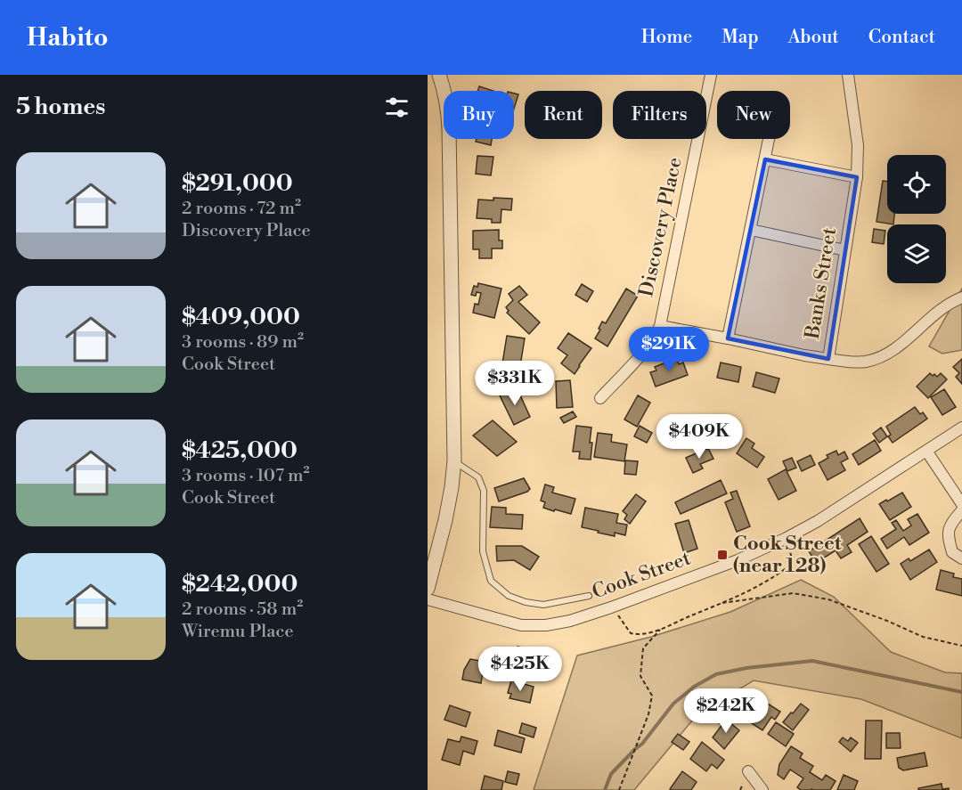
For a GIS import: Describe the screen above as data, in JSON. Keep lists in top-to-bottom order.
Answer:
{
  "streets": {
    "street": ["Discovery Place", "Banks Street", "Cook Street"]
  },
  "crossings": [
    ["Discovery Place", "Banks Street"]
  ],
  "places": {
    "transit": ["Cook Street (near 128)"]
  },
  "page": {
    "header": "Habito",
    "nav": [
      "Home",
      "Map",
      "About",
      "Contact"
    ],
    "heading": "5 homes",
    "chip": [
      "Buy",
      "Rent",
      "Filters",
      "New"
    ],
    "list": [
      {
        "name": "$291,000",
        "note": "2 rooms · 72 m² · Discovery Place"
      },
      {
        "name": "$409,000",
        "note": "3 rooms · 89 m² · Cook Street"
      },
      {
        "name": "$425,000",
        "note": "3 rooms · 107 m² · Cook Street"
      },
      {
        "name": "$242,000",
        "note": "2 rooms · 58 m² · Wiremu Place"
      }
    ],
    "price": [
      "$291K",
      "$331K",
      "$409K",
      "$425K",
      "$242K"
    ]
  }
}
